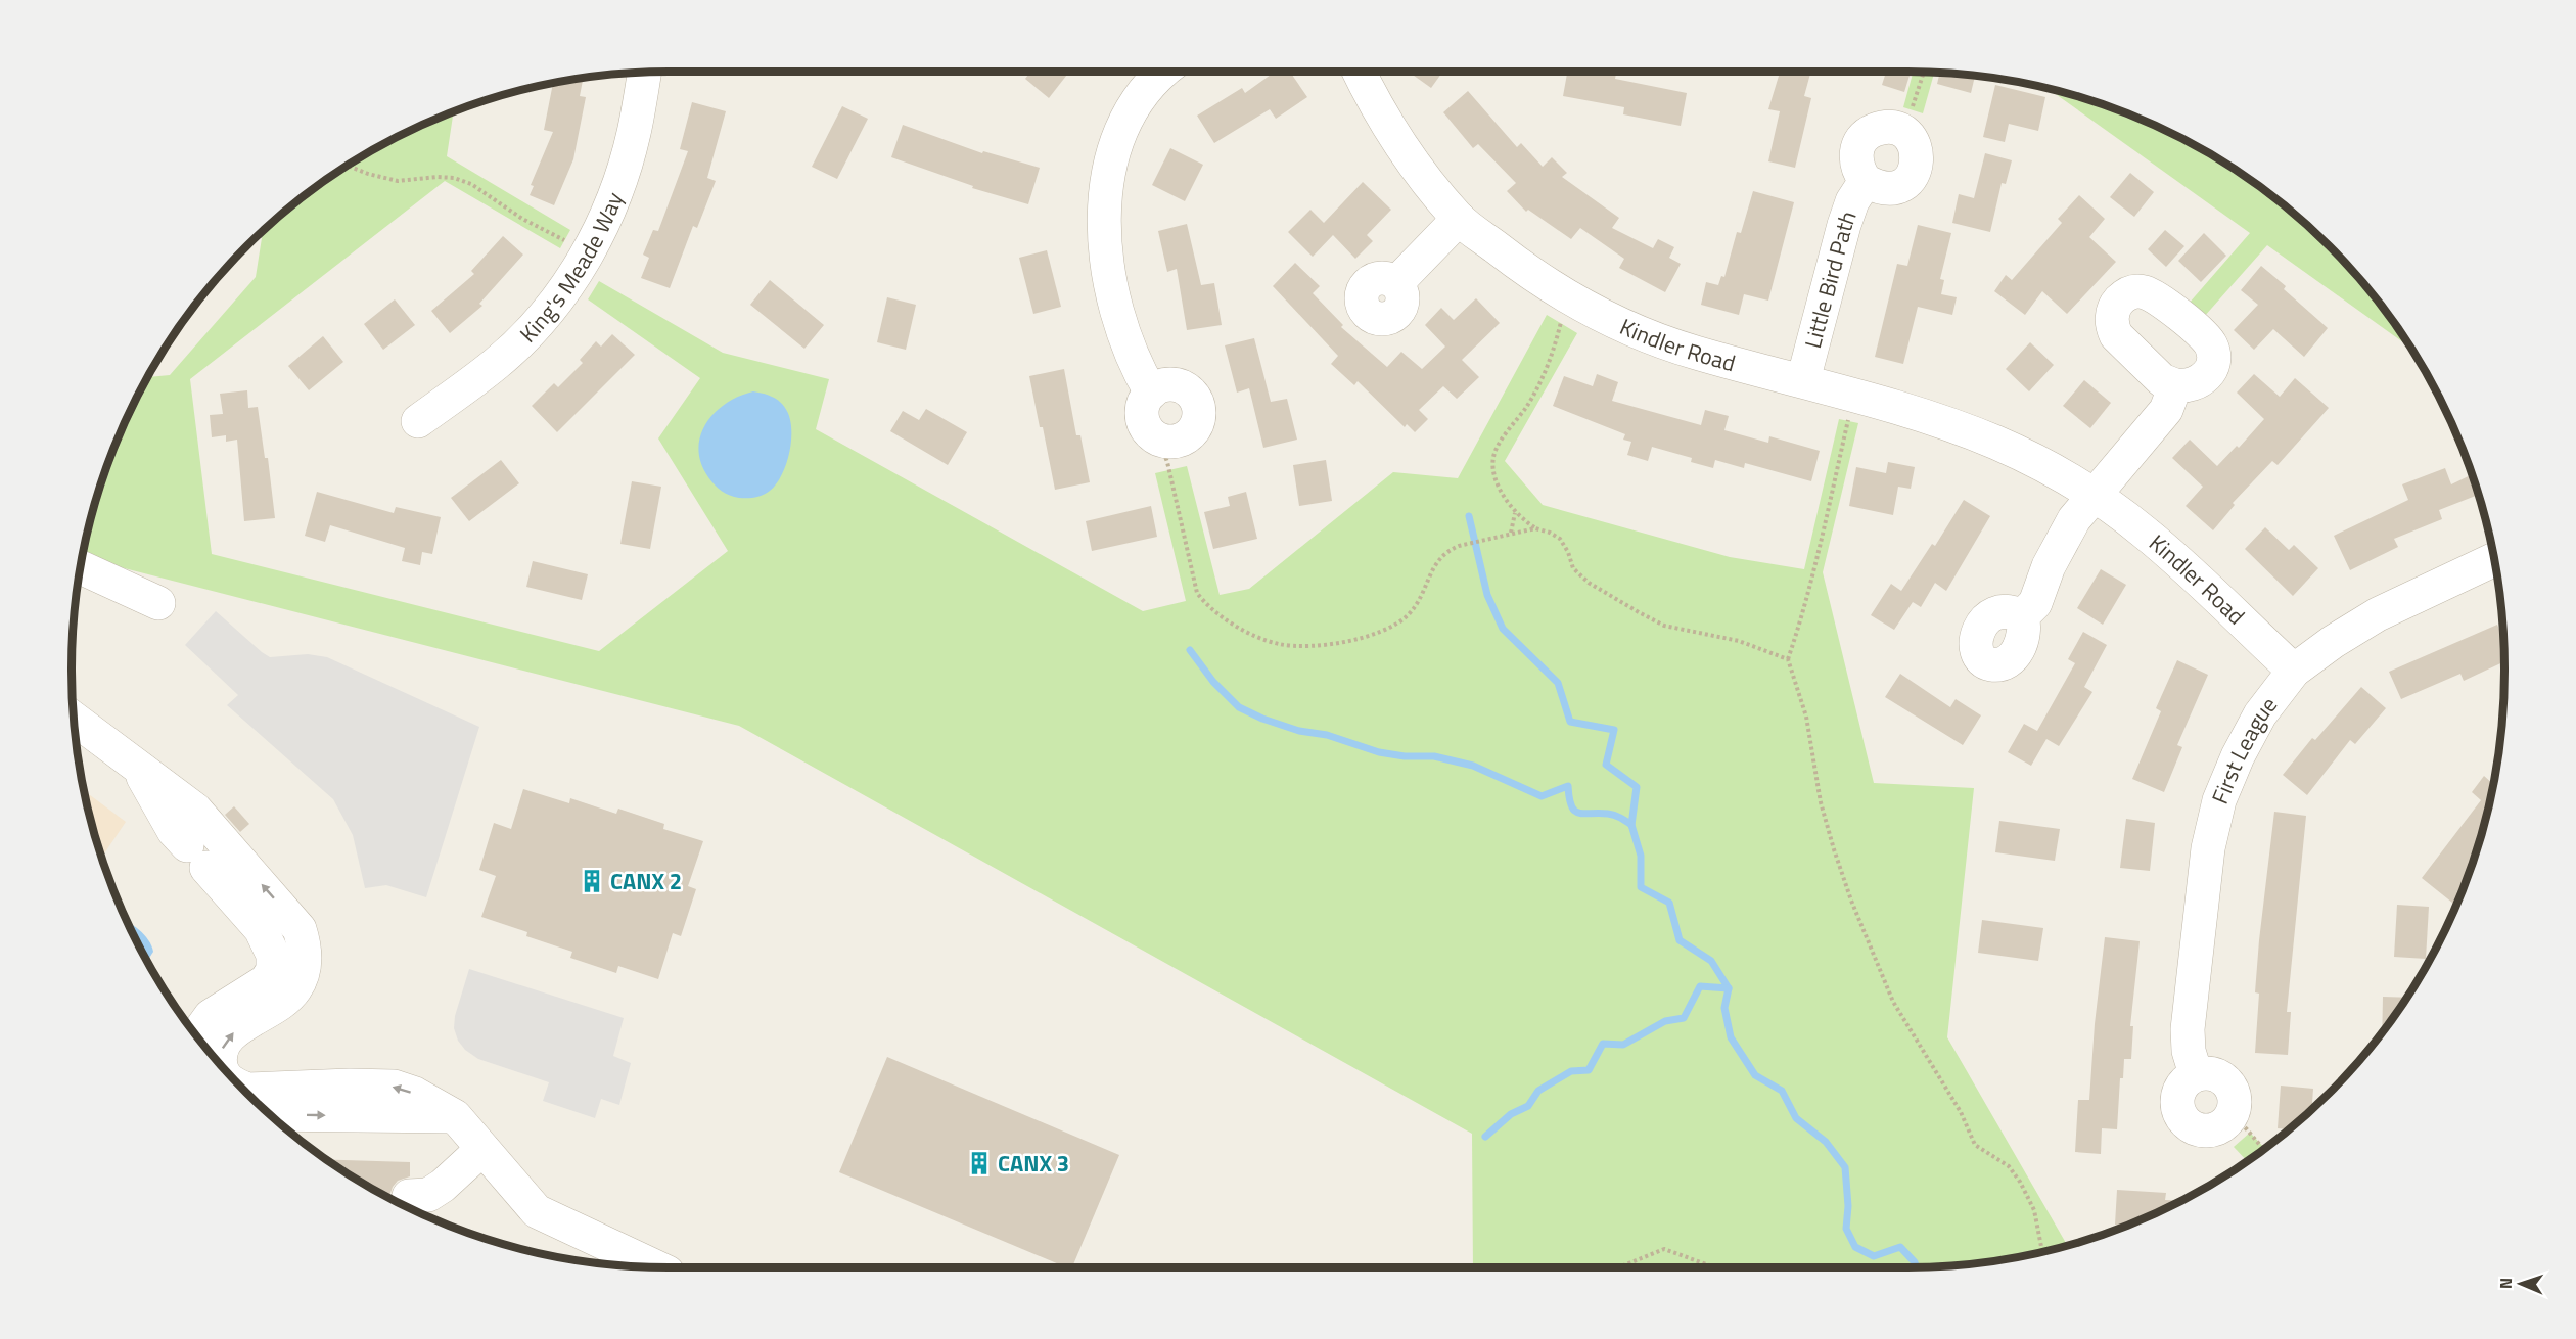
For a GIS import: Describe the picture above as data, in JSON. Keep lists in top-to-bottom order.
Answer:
{
  "streets": {
    "street": [
      "King's Meade Way",
      "Little Bird Path",
      "Kindler Road",
      "First League"
    ]
  },
  "crossings": [
    ["Little Bird Path", "Kindler Road"],
    ["Kindler Road", "First League"]
  ],
  "places": {
    "building": ["CANX 2", "CANX 3"]
  },
  "north": "left"
}
